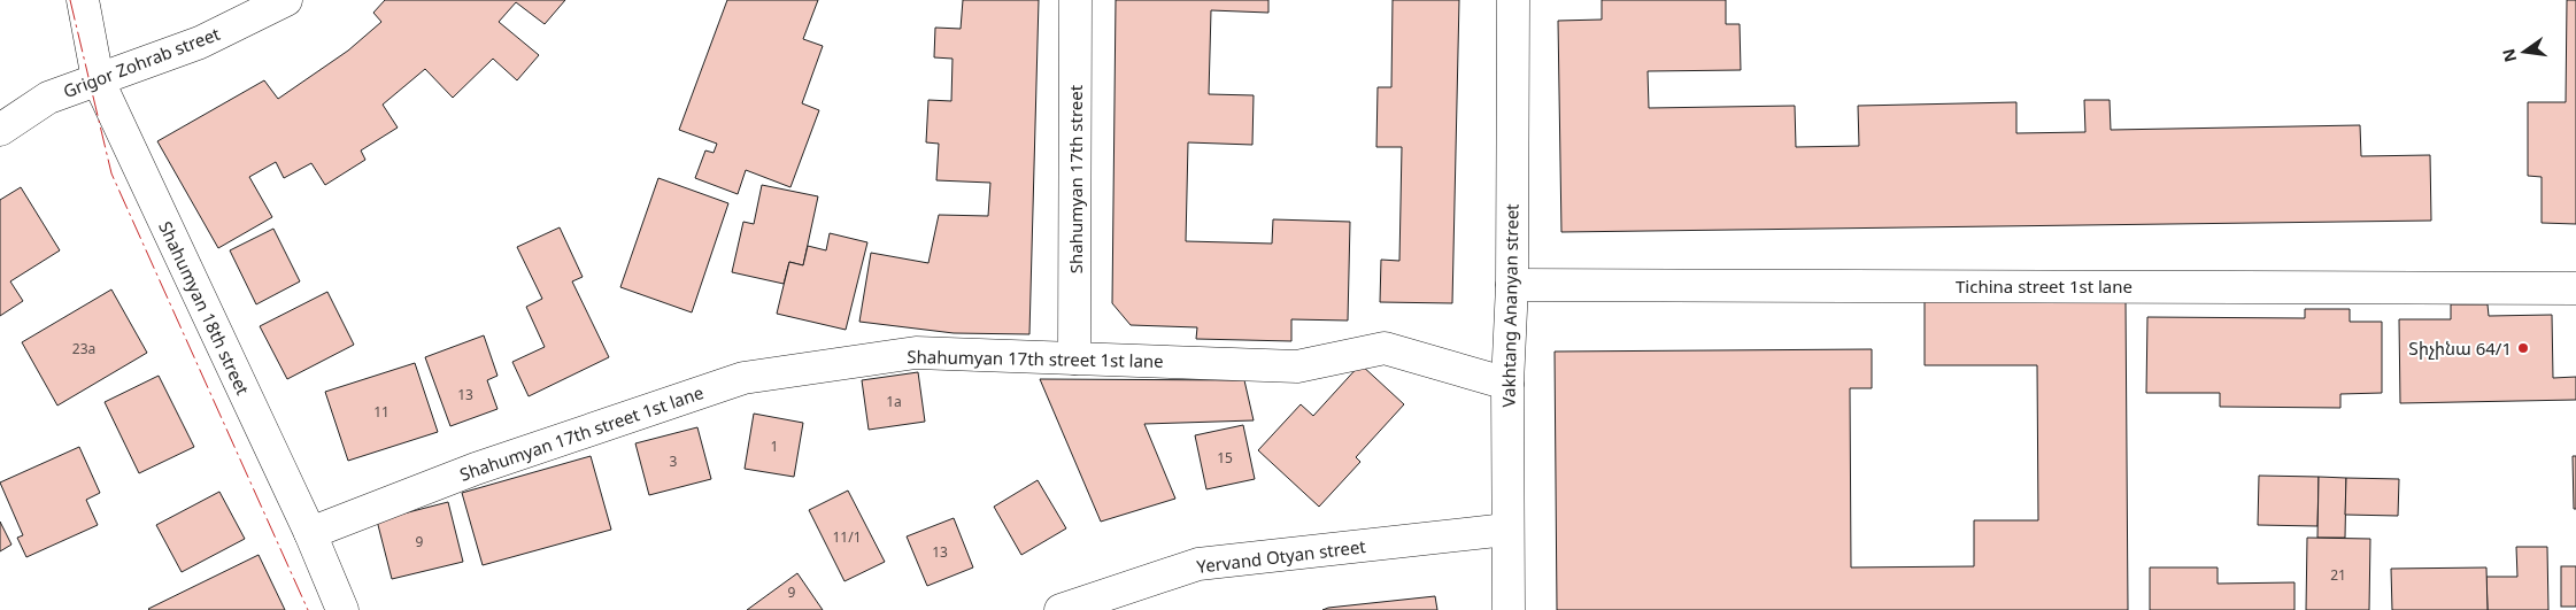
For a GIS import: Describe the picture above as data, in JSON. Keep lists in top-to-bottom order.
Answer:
{
  "streets": {
    "street": [
      "Grigor Zohrab street",
      "Shahumyan 17th street",
      "Tichina street 1st lane",
      "Vakhtang Ananyan street",
      "Shahumyan 18th street",
      "Shahumyan 17th street 1st lane",
      "Yervand Otyan street"
    ]
  },
  "crossings": [
    ["Grigor Zohrab street", "Shahumyan 18th street"],
    ["Shahumyan 17th street", "Shahumyan 17th street 1st lane"],
    ["Tichina street 1st lane", "Vakhtang Ananyan street"],
    ["Vakhtang Ananyan street", "Shahumyan 17th street 1st lane"],
    ["Vakhtang Ananyan street", "Yervand Otyan street"],
    ["Shahumyan 18th street", "Shahumyan 17th street 1st lane"]
  ],
  "places": ["Տիչինա 64/1"],
  "house_numbers": [
    "23a",
    "13",
    "1a",
    "11",
    "1",
    "15",
    "3",
    "11/1",
    "9",
    "13",
    "21",
    "9"
  ],
  "north": "left"
}
